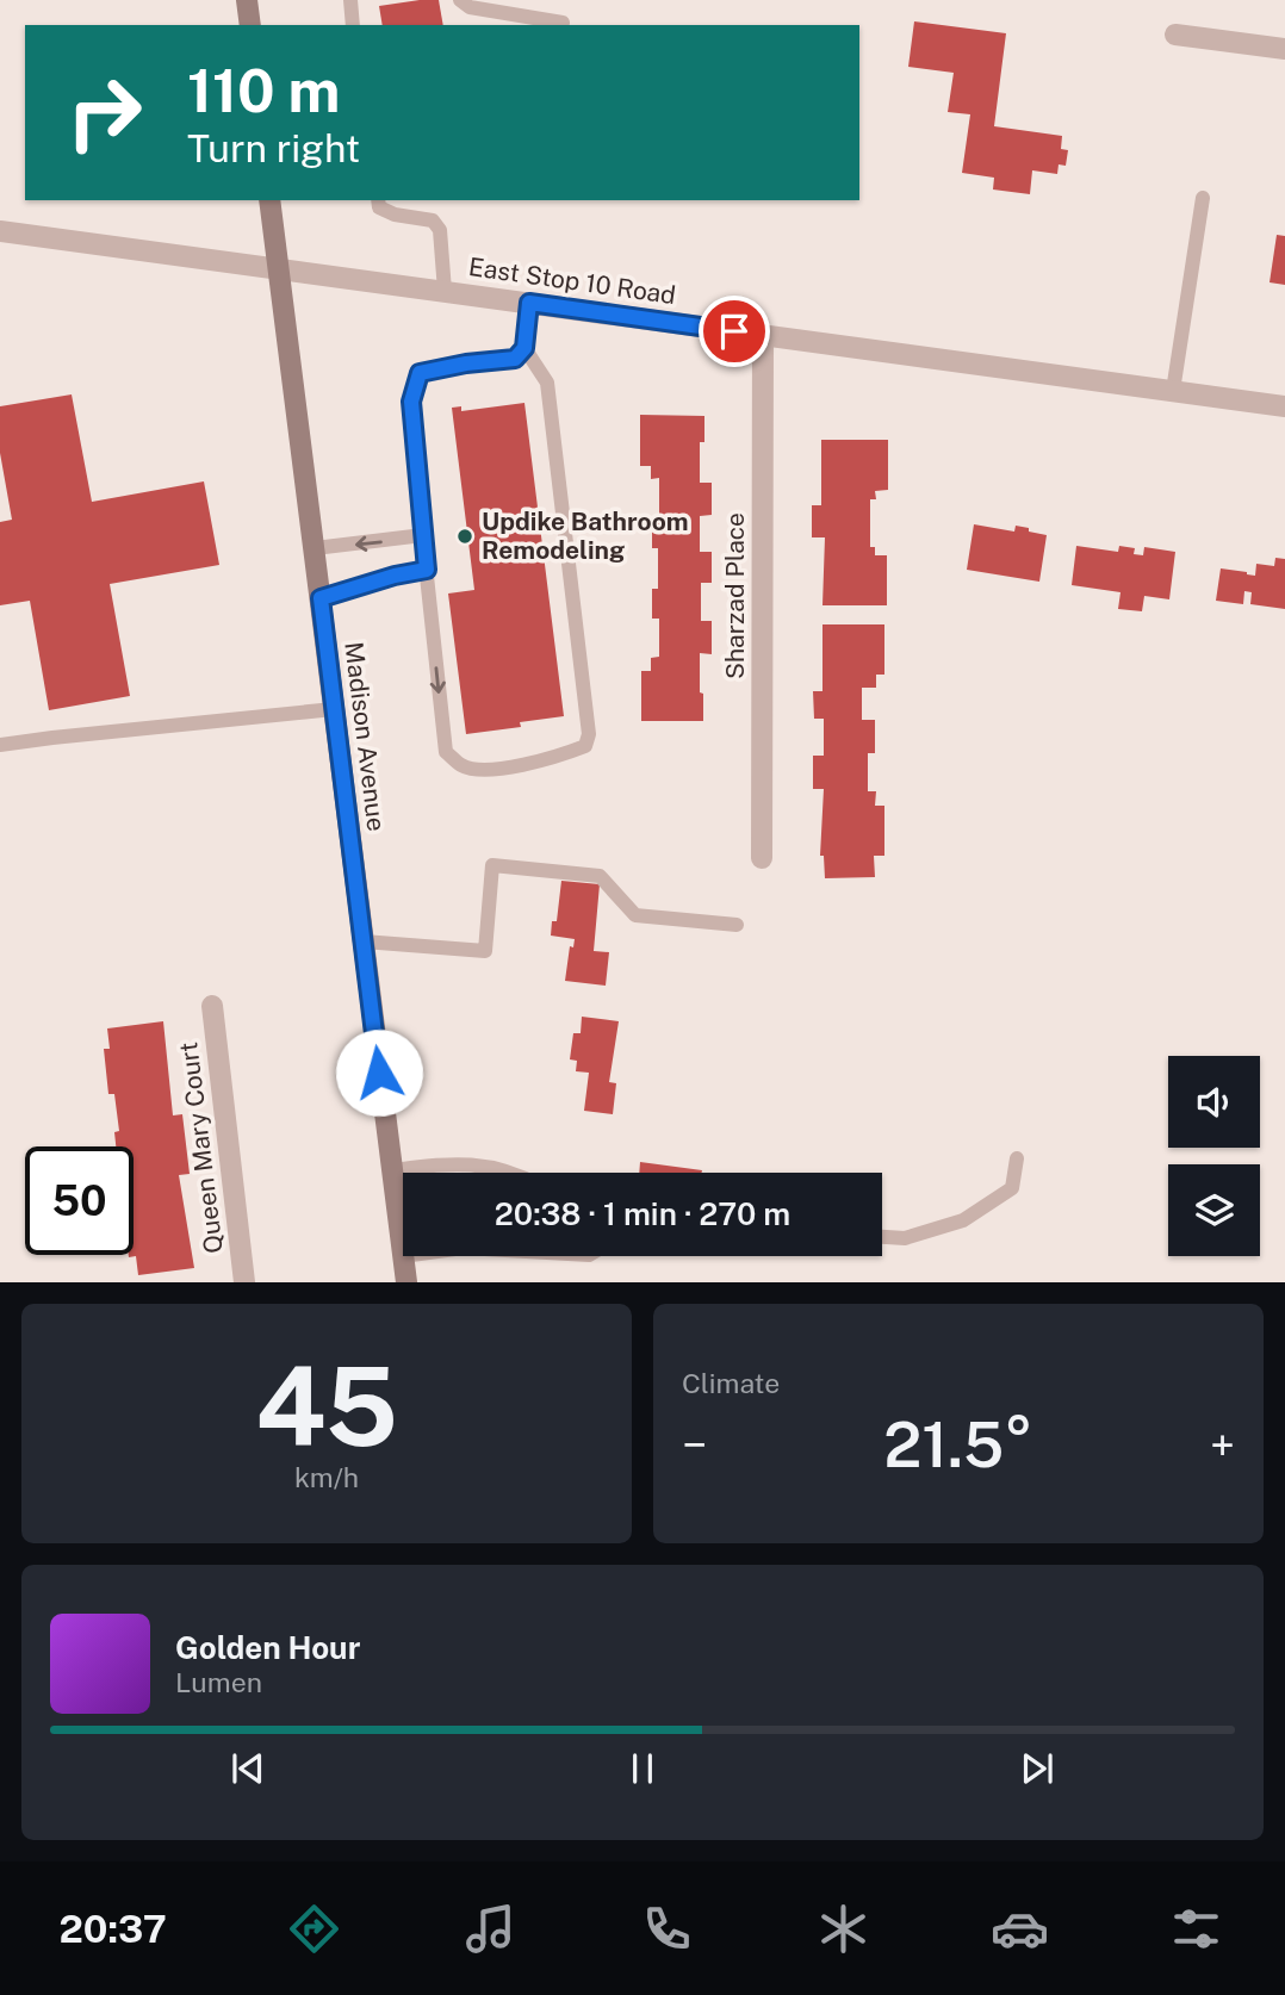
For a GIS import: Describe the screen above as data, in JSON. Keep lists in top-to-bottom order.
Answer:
{
  "streets": {
    "main road": ["Madison Avenue"],
    "street": ["East Stop 10 Road", "Sharzad Place", "Queen Mary Court"]
  },
  "crossings": [
    ["East Stop 10 Road", "Sharzad Place"],
    ["East Stop 10 Road", "Madison Avenue"]
  ],
  "places": ["Updike Bathroom Remodeling"],
  "page": {
    "turn": ["110 m", "Turn right"],
    "limit": "50",
    "trip": "20:38 · 1 min · 270 m",
    "tile": [
      ["45", "km/h"],
      "Climate"
    ],
    "heat": ["−", "21.5°", "+"],
    "song": ["Golden Hour", "Lumen"],
    "tabs": "20:37"
  }
}
